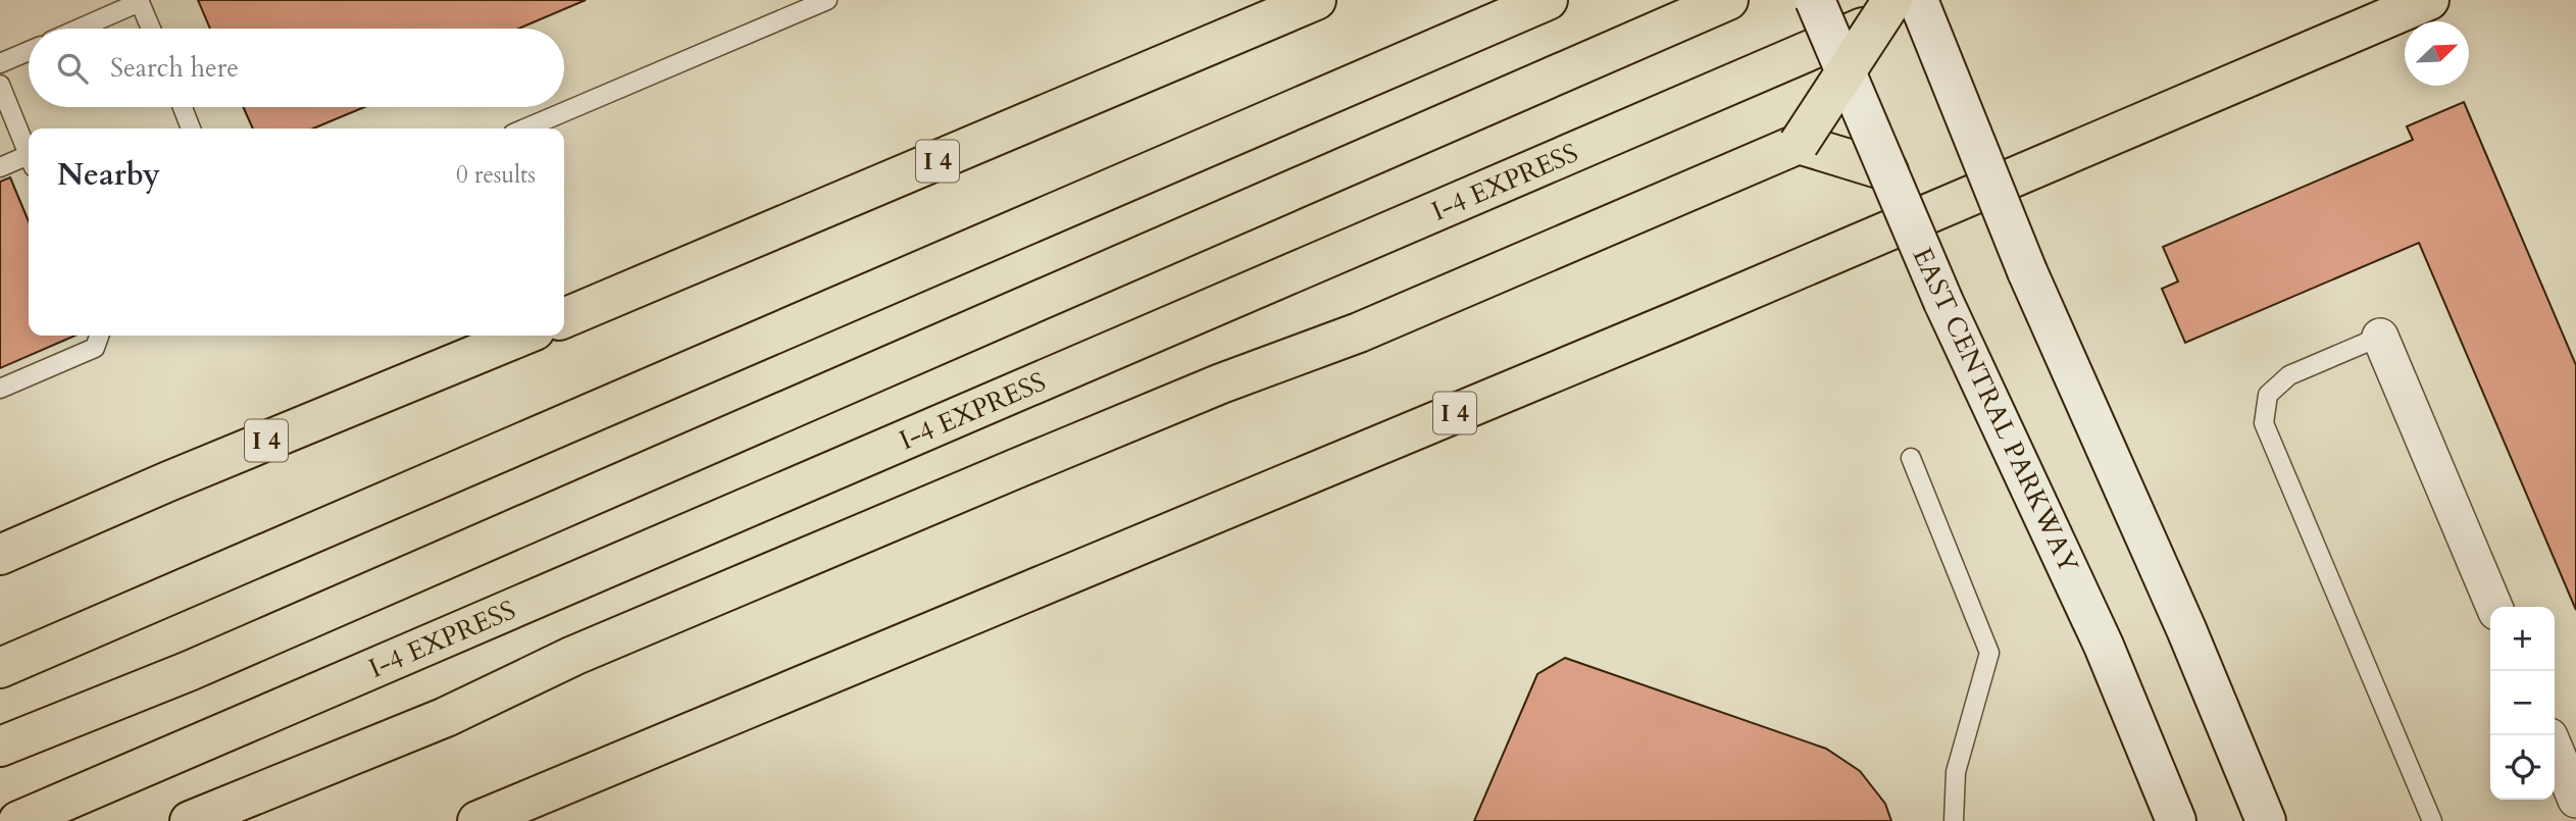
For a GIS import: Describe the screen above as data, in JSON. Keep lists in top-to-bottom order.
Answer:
{
  "streets": {
    "highway": ["I 4", "I-4 EXPRESS"],
    "main road": ["EAST CENTRAL PARKWAY"]
  },
  "north": "top right",
  "page": {
    "search": "Search here",
    "heading": ["Nearby", "0 results"],
    "map_buttons": ["+", "−"]
  }
}
